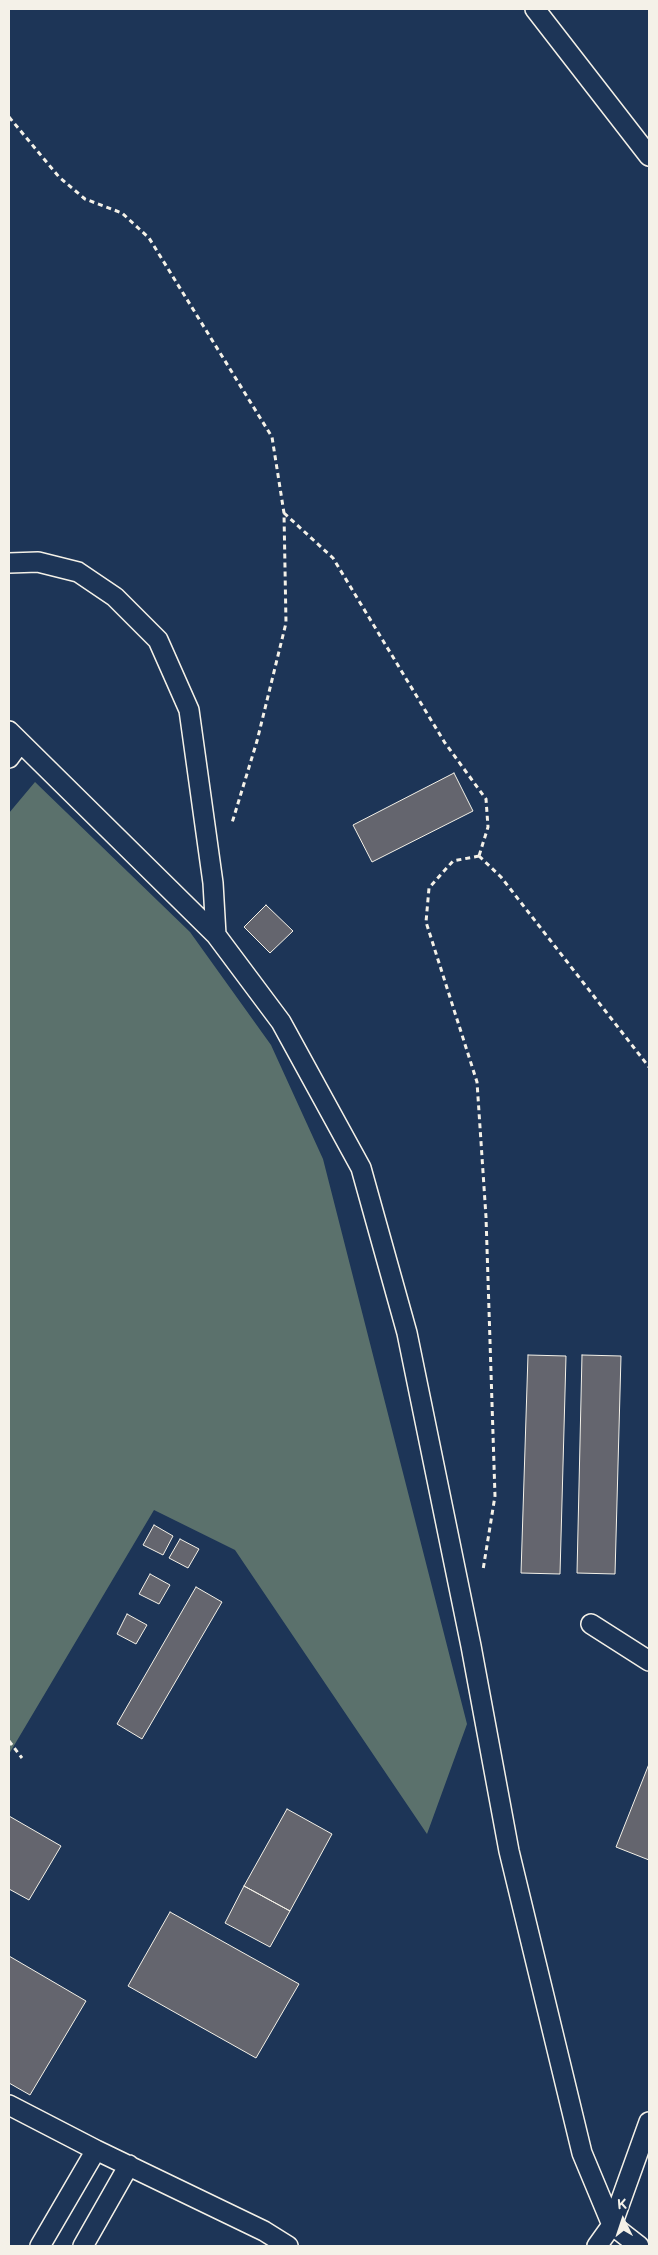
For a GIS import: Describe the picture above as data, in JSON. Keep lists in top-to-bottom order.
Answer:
{
  "north": "top"
}
